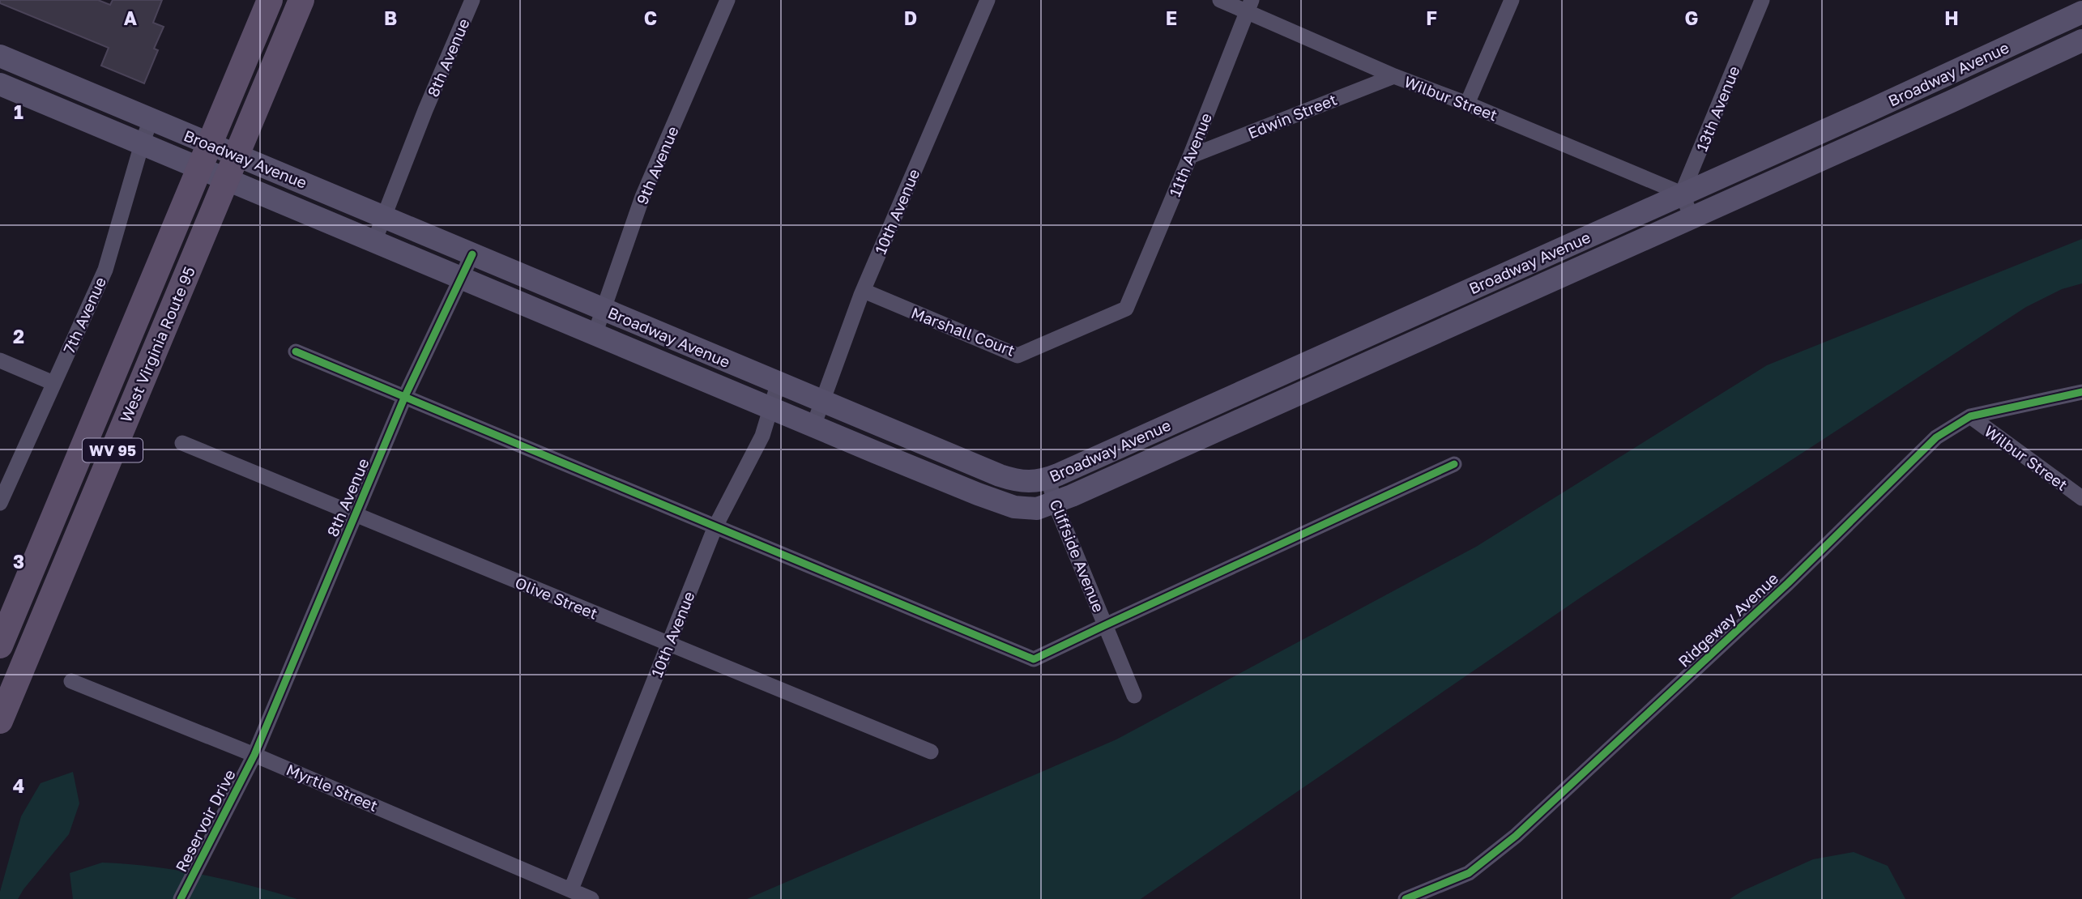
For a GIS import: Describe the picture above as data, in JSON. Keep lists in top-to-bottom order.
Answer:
{
  "streets": {
    "main road": ["Broadway Avenue", "West Virginia Route 95", "WV 95"],
    "street": [
      "8th Avenue",
      "Wilbur Street",
      "13th Avenue",
      "Edwin Street",
      "11th Avenue",
      "9th Avenue",
      "10th Avenue",
      "7th Avenue",
      "Marshall Court",
      "Cliffside Avenue",
      "Olive Street",
      "Ridgeway Avenue",
      "Myrtle Street",
      "Reservoir Drive"
    ]
  },
  "crossings": [
    ["8th Avenue", "Broadway Avenue"],
    ["8th Avenue", "Olive Street"],
    ["8th Avenue", "Myrtle Street"],
    ["8th Avenue", "Reservoir Drive"],
    ["Broadway Avenue", "Wilbur Street"],
    ["Broadway Avenue", "13th Avenue"],
    ["Broadway Avenue", "9th Avenue"],
    ["Broadway Avenue", "10th Avenue"],
    ["Broadway Avenue", "7th Avenue"],
    ["Broadway Avenue", "West Virginia Route 95"],
    ["Broadway Avenue", "Cliffside Avenue"],
    ["Wilbur Street", "13th Avenue"],
    ["Wilbur Street", "Edwin Street"],
    ["Wilbur Street", "11th Avenue"],
    ["Wilbur Street", "Ridgeway Avenue"],
    ["Edwin Street", "11th Avenue"],
    ["11th Avenue", "Marshall Court"],
    ["10th Avenue", "Marshall Court"],
    ["10th Avenue", "Olive Street"],
    ["10th Avenue", "Myrtle Street"],
    ["Myrtle Street", "Reservoir Drive"]
  ],
  "grid": {
    "columns": [
      "A",
      "B",
      "C",
      "D",
      "E",
      "F",
      "G",
      "H"
    ],
    "rows": [
      "1",
      "2",
      "3",
      "4"
    ]
  }
}
